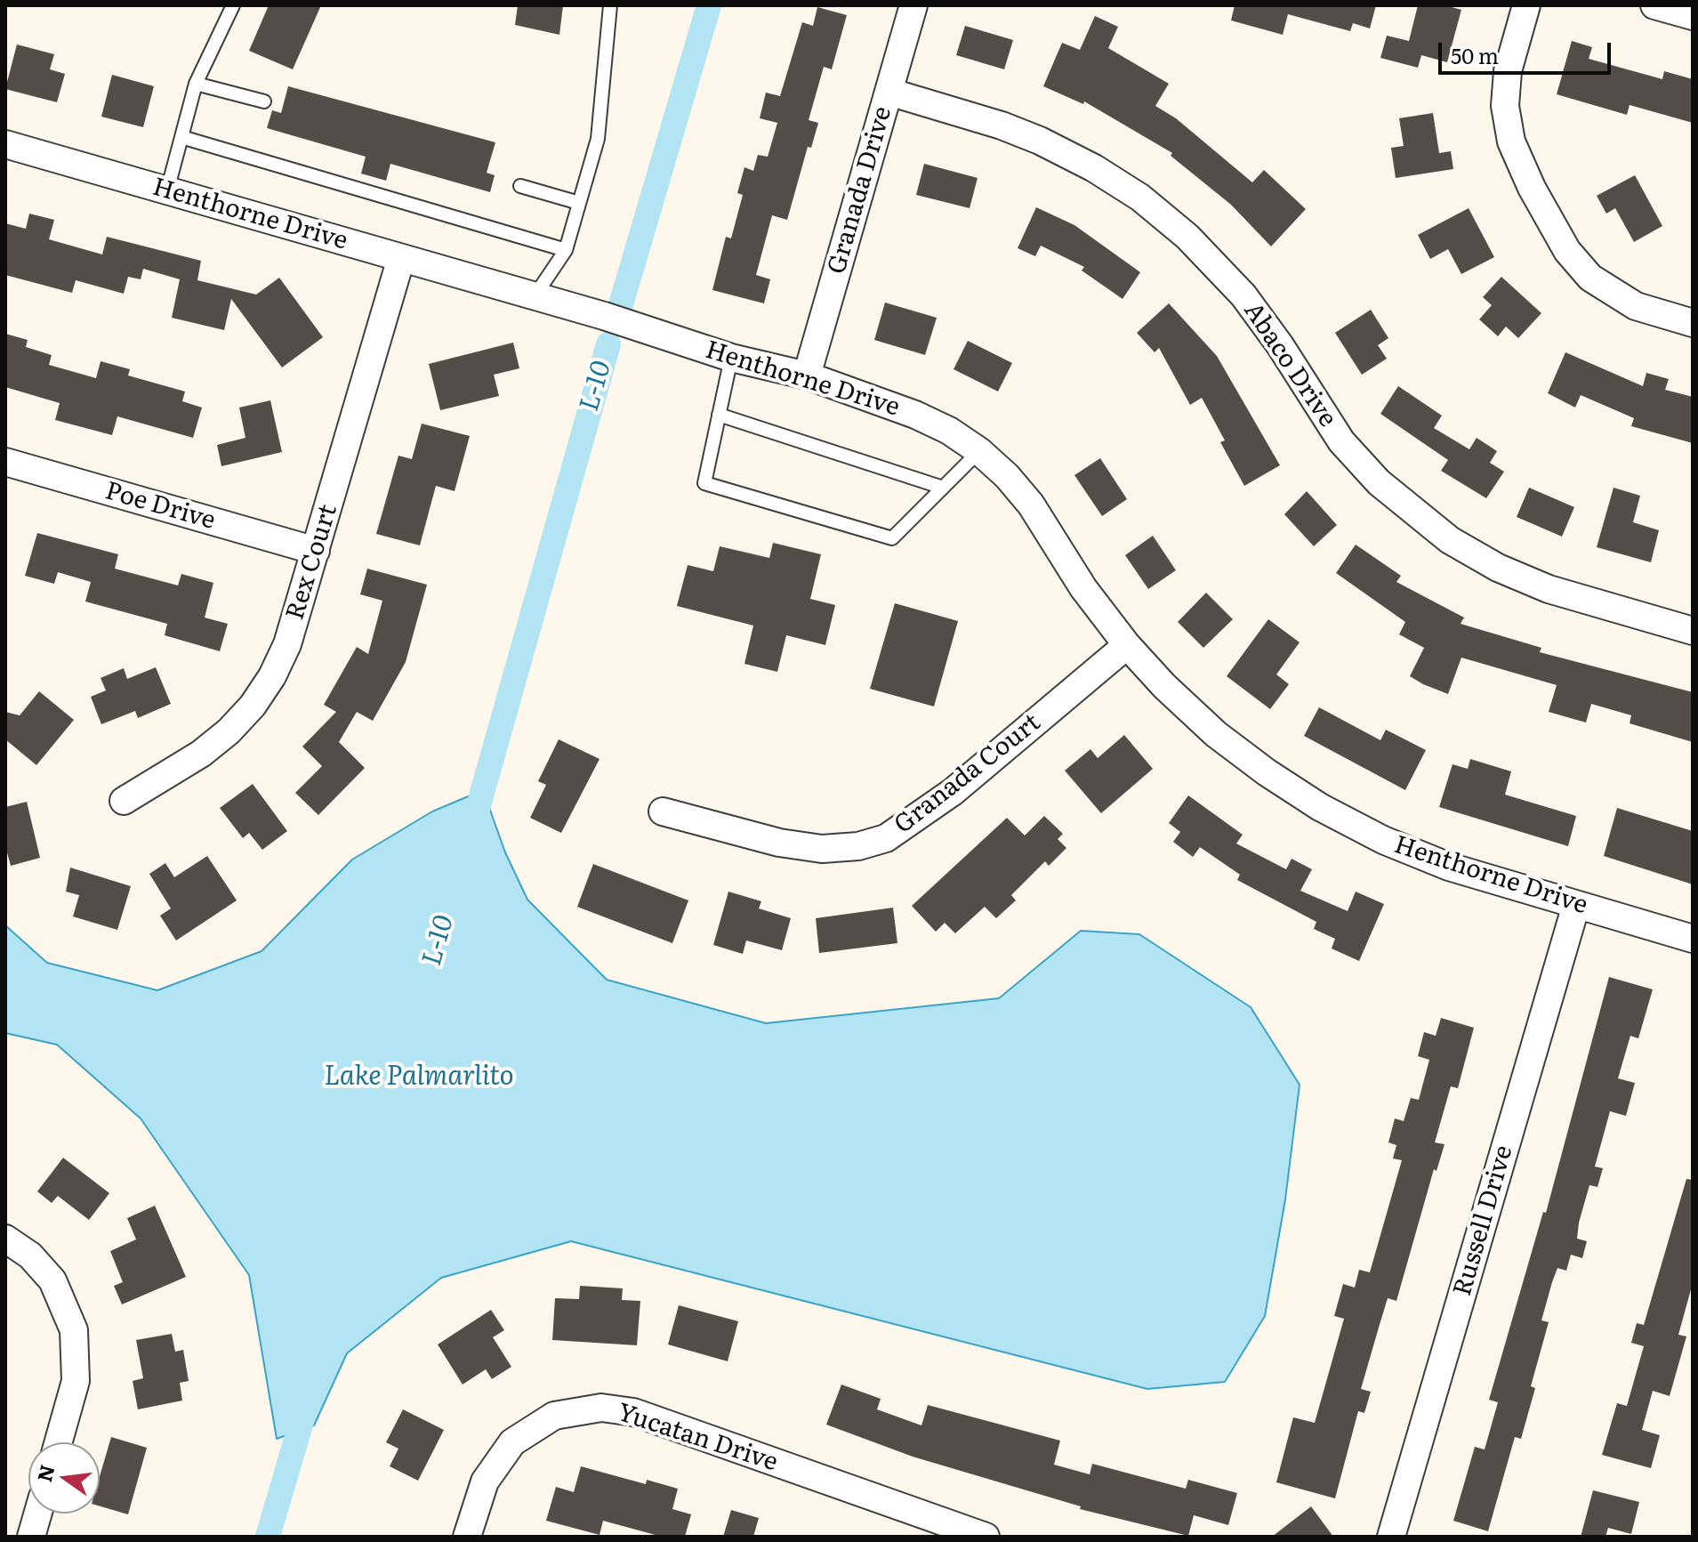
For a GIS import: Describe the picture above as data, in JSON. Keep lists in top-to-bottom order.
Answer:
{
  "streets": {
    "street": [
      "Granada Drive",
      "Henthorne Drive",
      "Abaco Drive",
      "Poe Drive",
      "Rex Court",
      "Granada Court",
      "Russell Drive",
      "Yucatan Drive"
    ]
  },
  "crossings": [
    ["Granada Drive", "Henthorne Drive"],
    ["Granada Drive", "Abaco Drive"],
    ["Henthorne Drive", "Rex Court"],
    ["Henthorne Drive", "Granada Court"],
    ["Henthorne Drive", "Russell Drive"],
    ["Poe Drive", "Rex Court"]
  ],
  "water": ["L-10", "Lake Palmarlito"],
  "scale_bar": "50 m",
  "north": "left"
}
